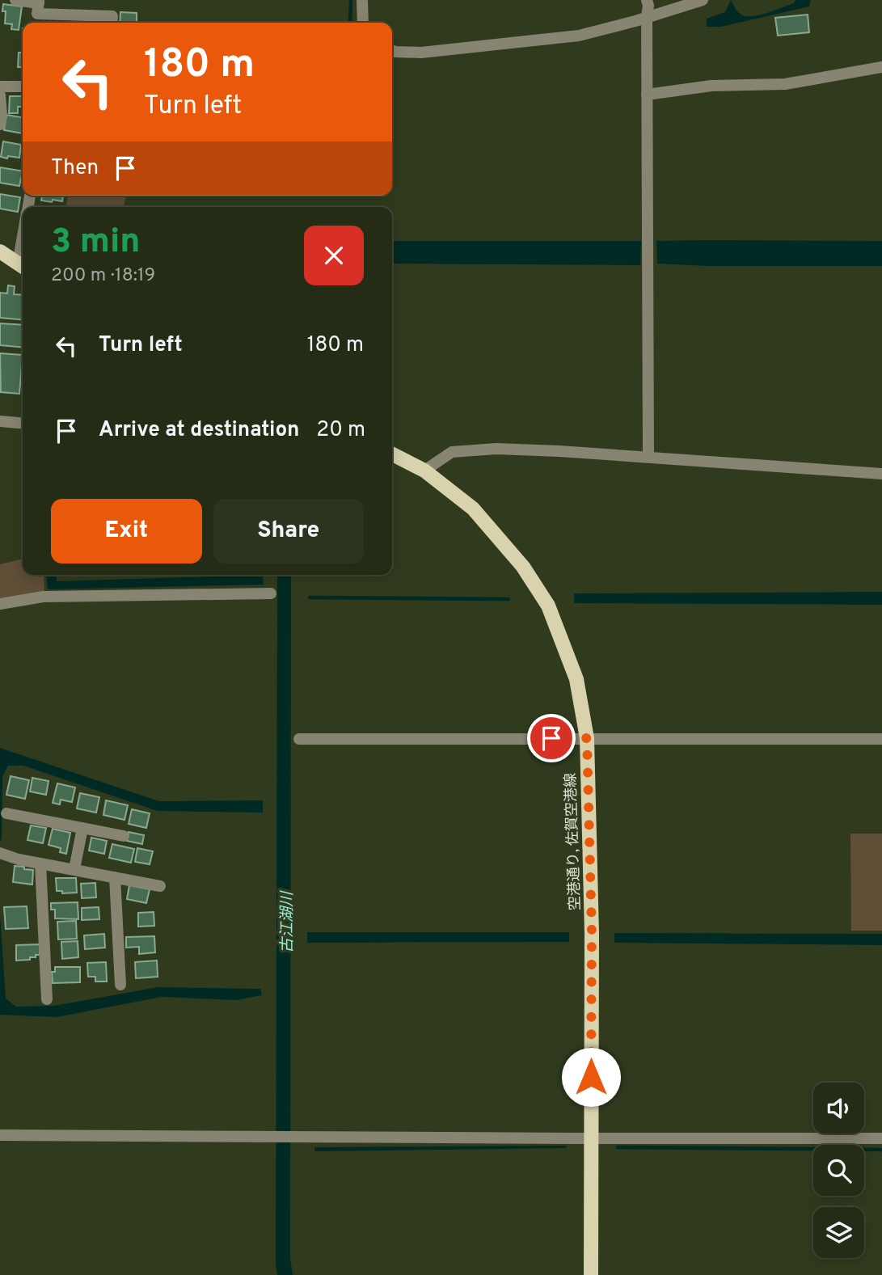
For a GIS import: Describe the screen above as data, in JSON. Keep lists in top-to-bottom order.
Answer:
{
  "streets": {
    "main road": ["空港通り, 佐賀空港線"]
  },
  "water": ["古江湖川"],
  "page": {
    "turn": ["180 m", "Turn left"],
    "then": "Then",
    "heading": ["3 min", "200 m · 18:19"],
    "list": [
      {
        "name": "Turn left",
        "value": "180 m"
      },
      {
        "name": "Arrive at destination",
        "value": "20 m"
      }
    ],
    "buttons": ["Exit", "Share"]
  }
}
